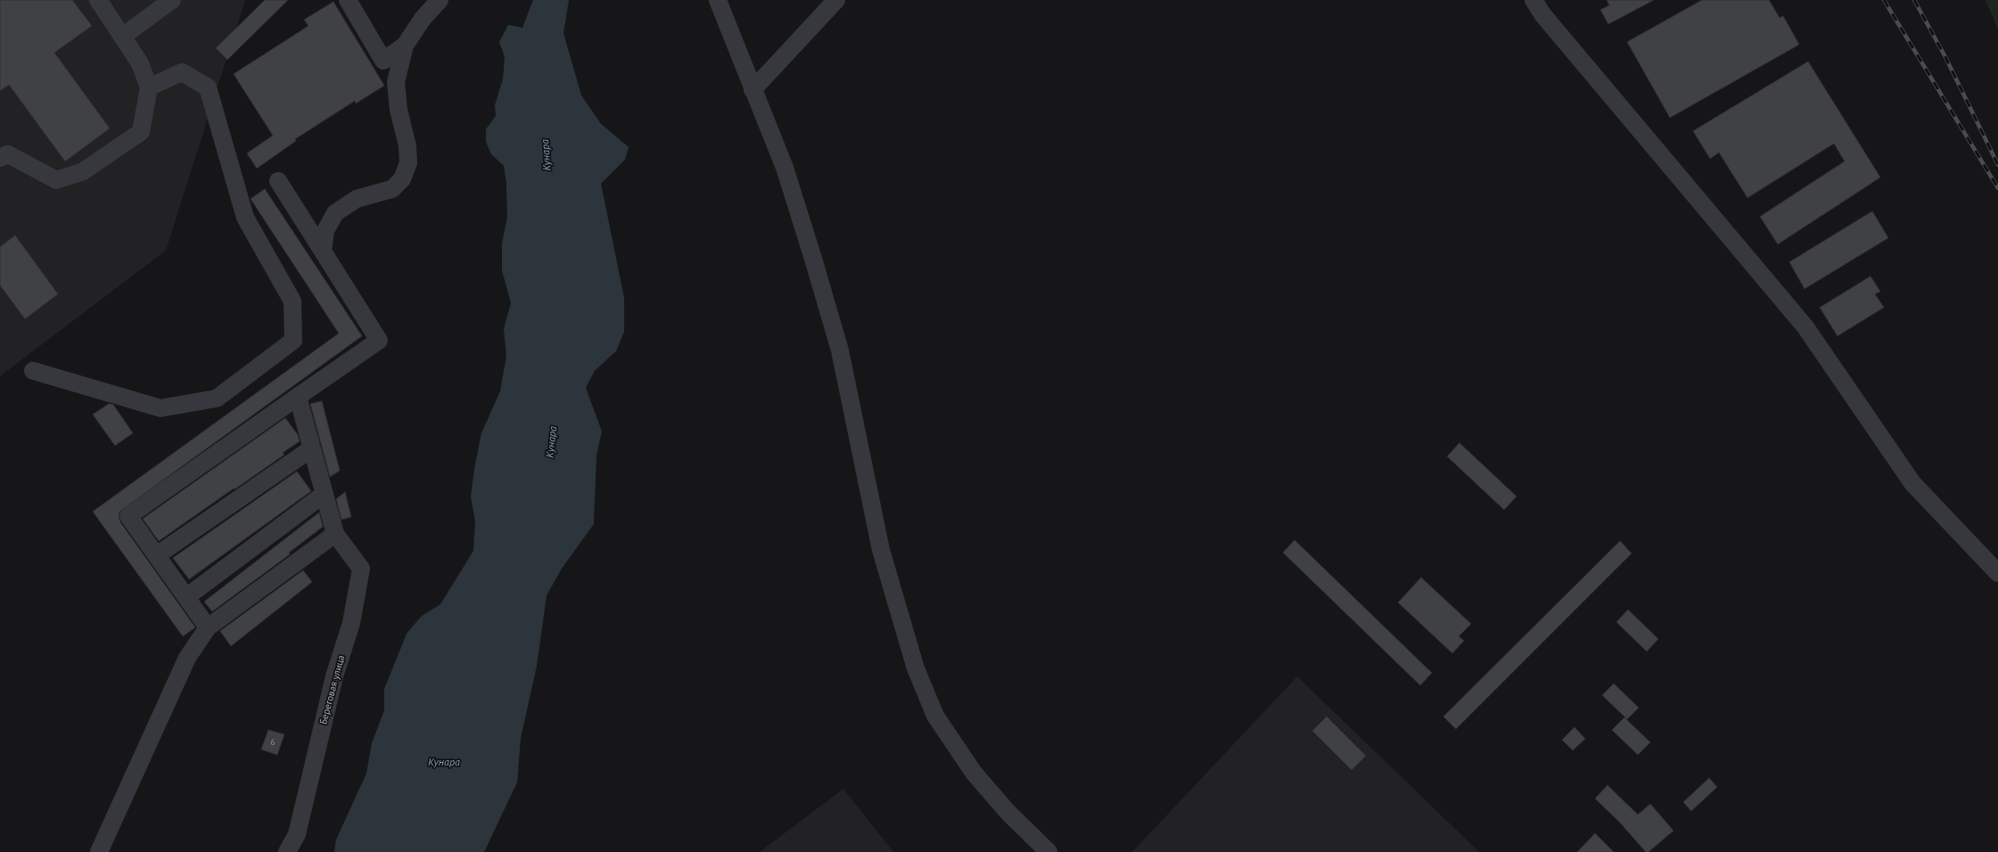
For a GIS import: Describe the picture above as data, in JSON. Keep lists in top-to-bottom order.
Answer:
{
  "streets": {
    "street": ["Береговая улица"]
  },
  "water": ["Кунара"],
  "house_numbers": ["6"]
}
